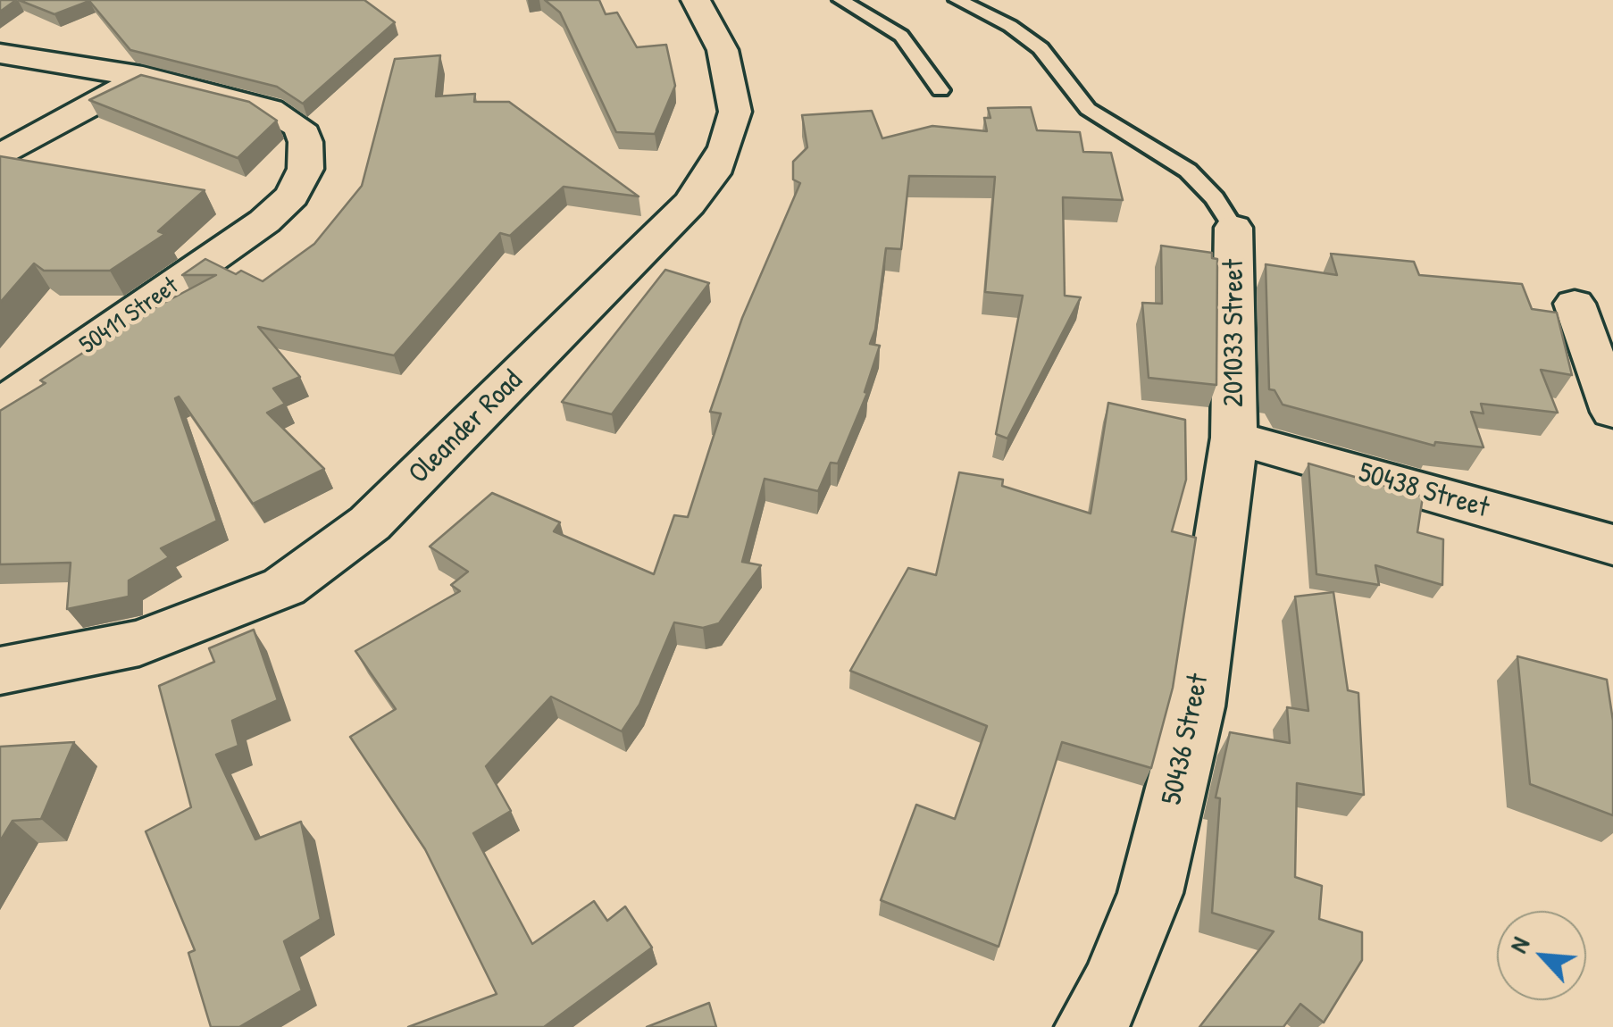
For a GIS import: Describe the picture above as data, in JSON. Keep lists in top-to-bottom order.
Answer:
{
  "streets": {
    "street": [
      "50411 Street",
      "201033 Street",
      "Oleander Road",
      "50438 Street",
      "50436 Street"
    ]
  },
  "crossings": [
    ["201033 Street", "50438 Street"],
    ["201033 Street", "50436 Street"],
    ["50438 Street", "50436 Street"]
  ],
  "north": "top left"
}
